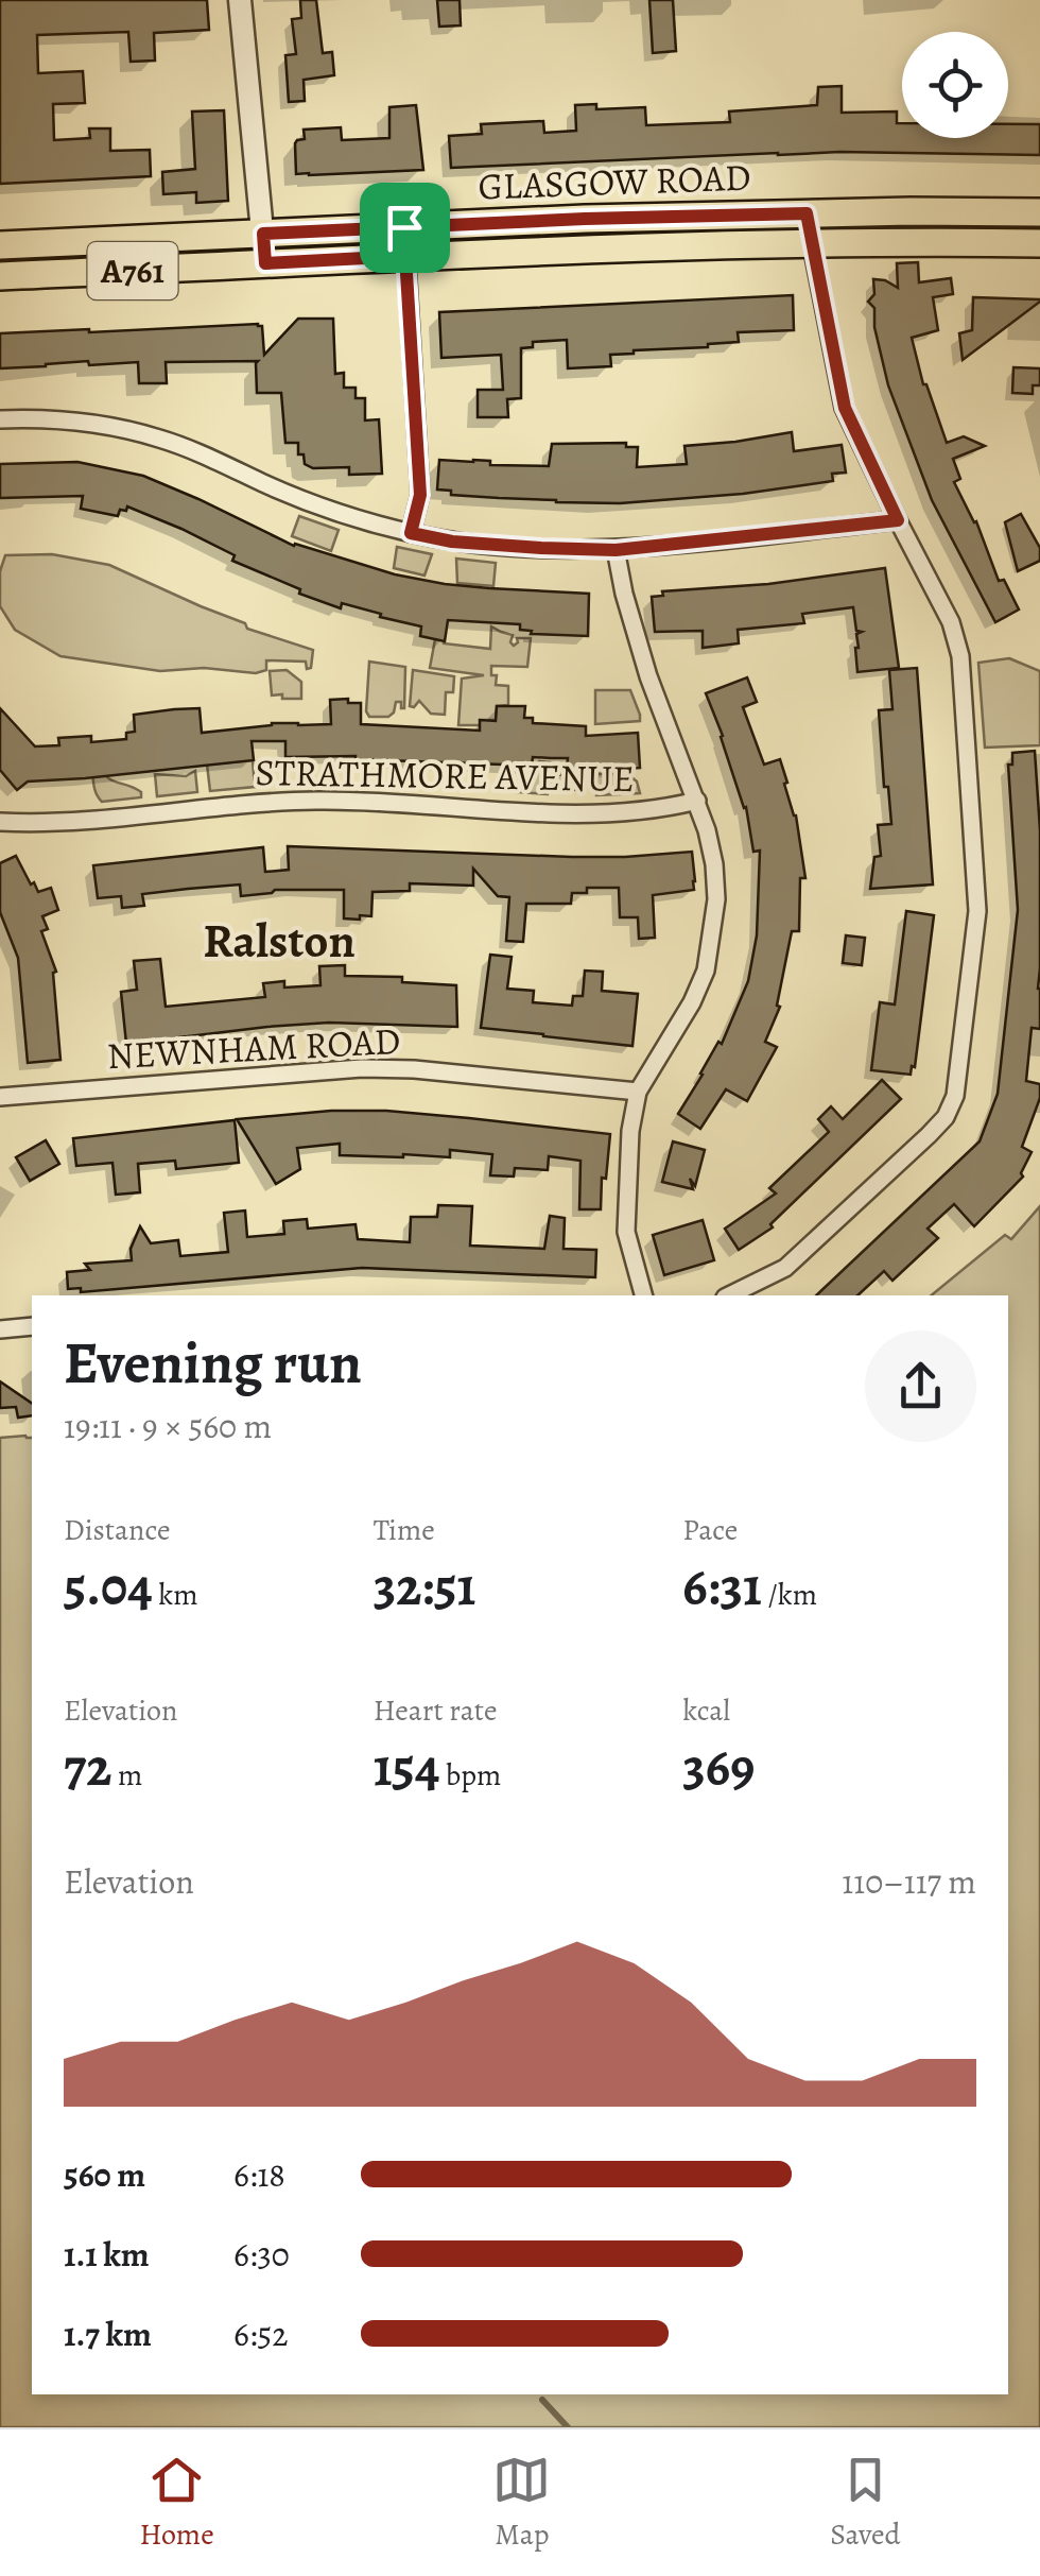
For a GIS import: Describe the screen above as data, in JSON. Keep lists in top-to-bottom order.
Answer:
{
  "streets": {
    "main road": ["GLASGOW ROAD", "A761"],
    "street": ["STRATHMORE AVENUE", "NEWNHAM ROAD"]
  },
  "districts": ["Ralston"],
  "page": {
    "heading": ["Evening run", "19:11 · 9 × 560 m"],
    "stats": [
      ["Distance", "5.04 km"],
      ["Time", "32:51"],
      ["Pace", "6:31 /km"],
      ["Elevation", "72 m"],
      ["Heart rate", "154 bpm"],
      ["kcal", "369"]
    ],
    "chart": ["Elevation", "110–117 m"],
    "list": [
      {
        "name": "560 m",
        "note": "6:18"
      },
      {
        "name": "1.1 km",
        "note": "6:30"
      },
      {
        "name": "1.7 km",
        "note": "6:52"
      }
    ],
    "tabs": ["Home", "Map", "Saved"]
  }
}
